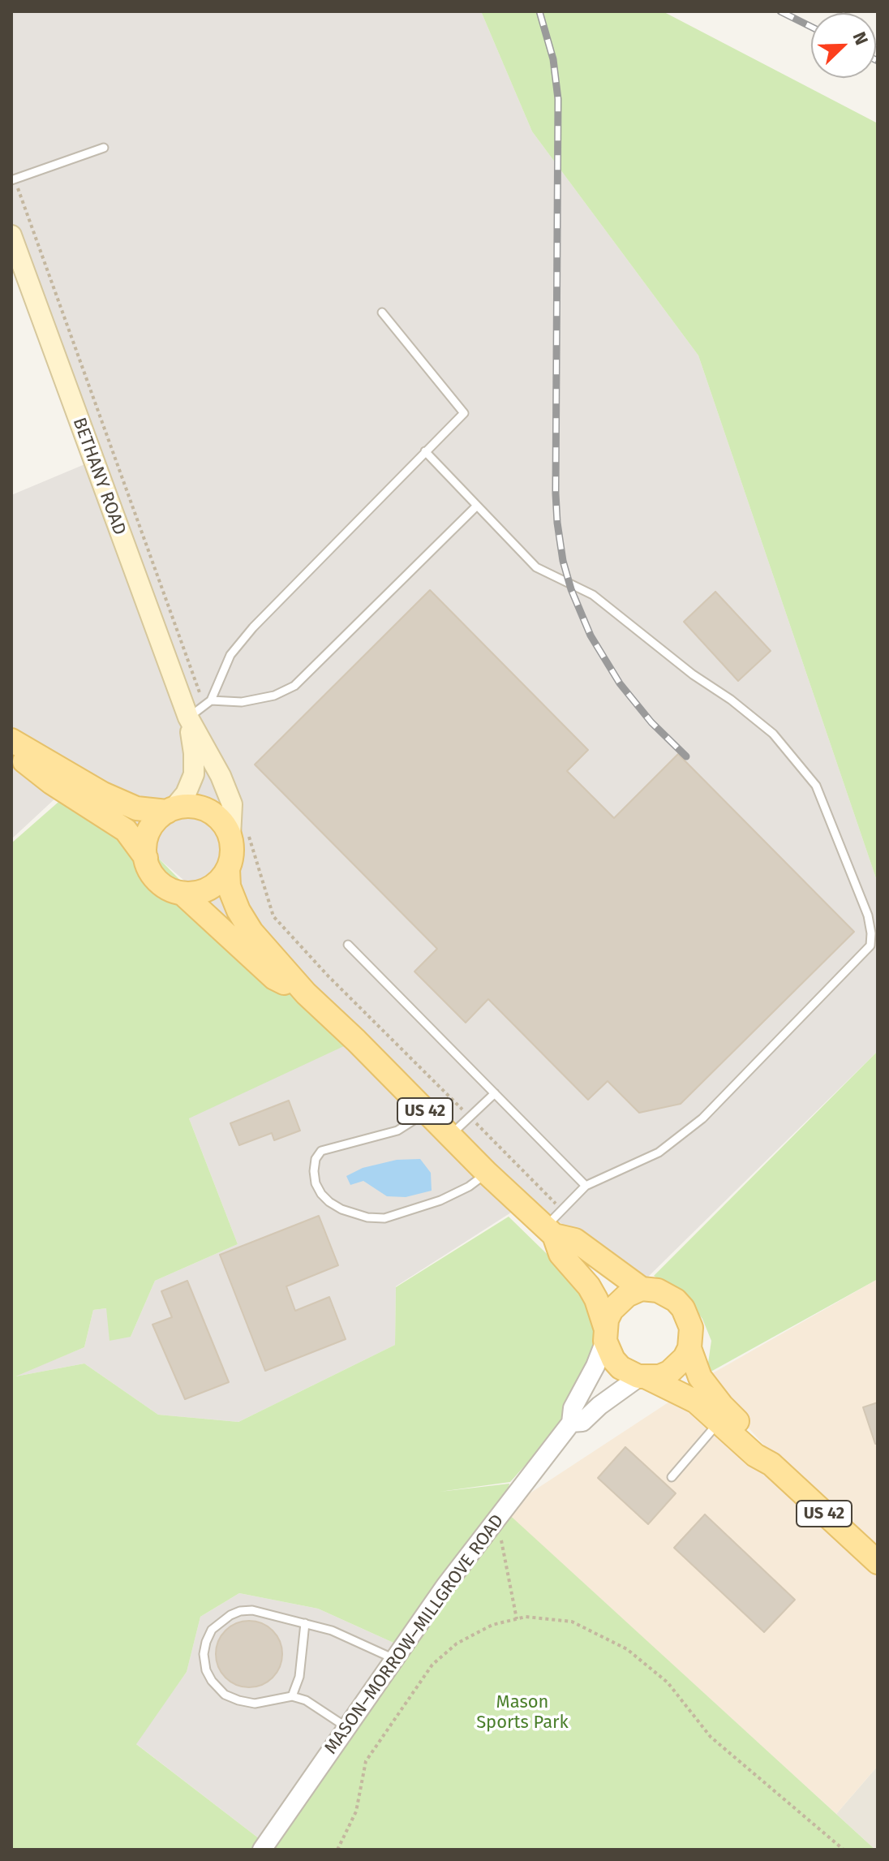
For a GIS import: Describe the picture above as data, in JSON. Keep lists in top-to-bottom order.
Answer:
{
  "streets": {
    "main road": ["BETHANY ROAD", "US 42"],
    "street": ["MASON–MORROW–MILLGROVE ROAD"]
  },
  "crossings": [
    ["BETHANY ROAD", "US 42"],
    ["US 42", "MASON–MORROW–MILLGROVE ROAD"]
  ],
  "parks": ["Mason Sports Park"],
  "north": "top right"
}
